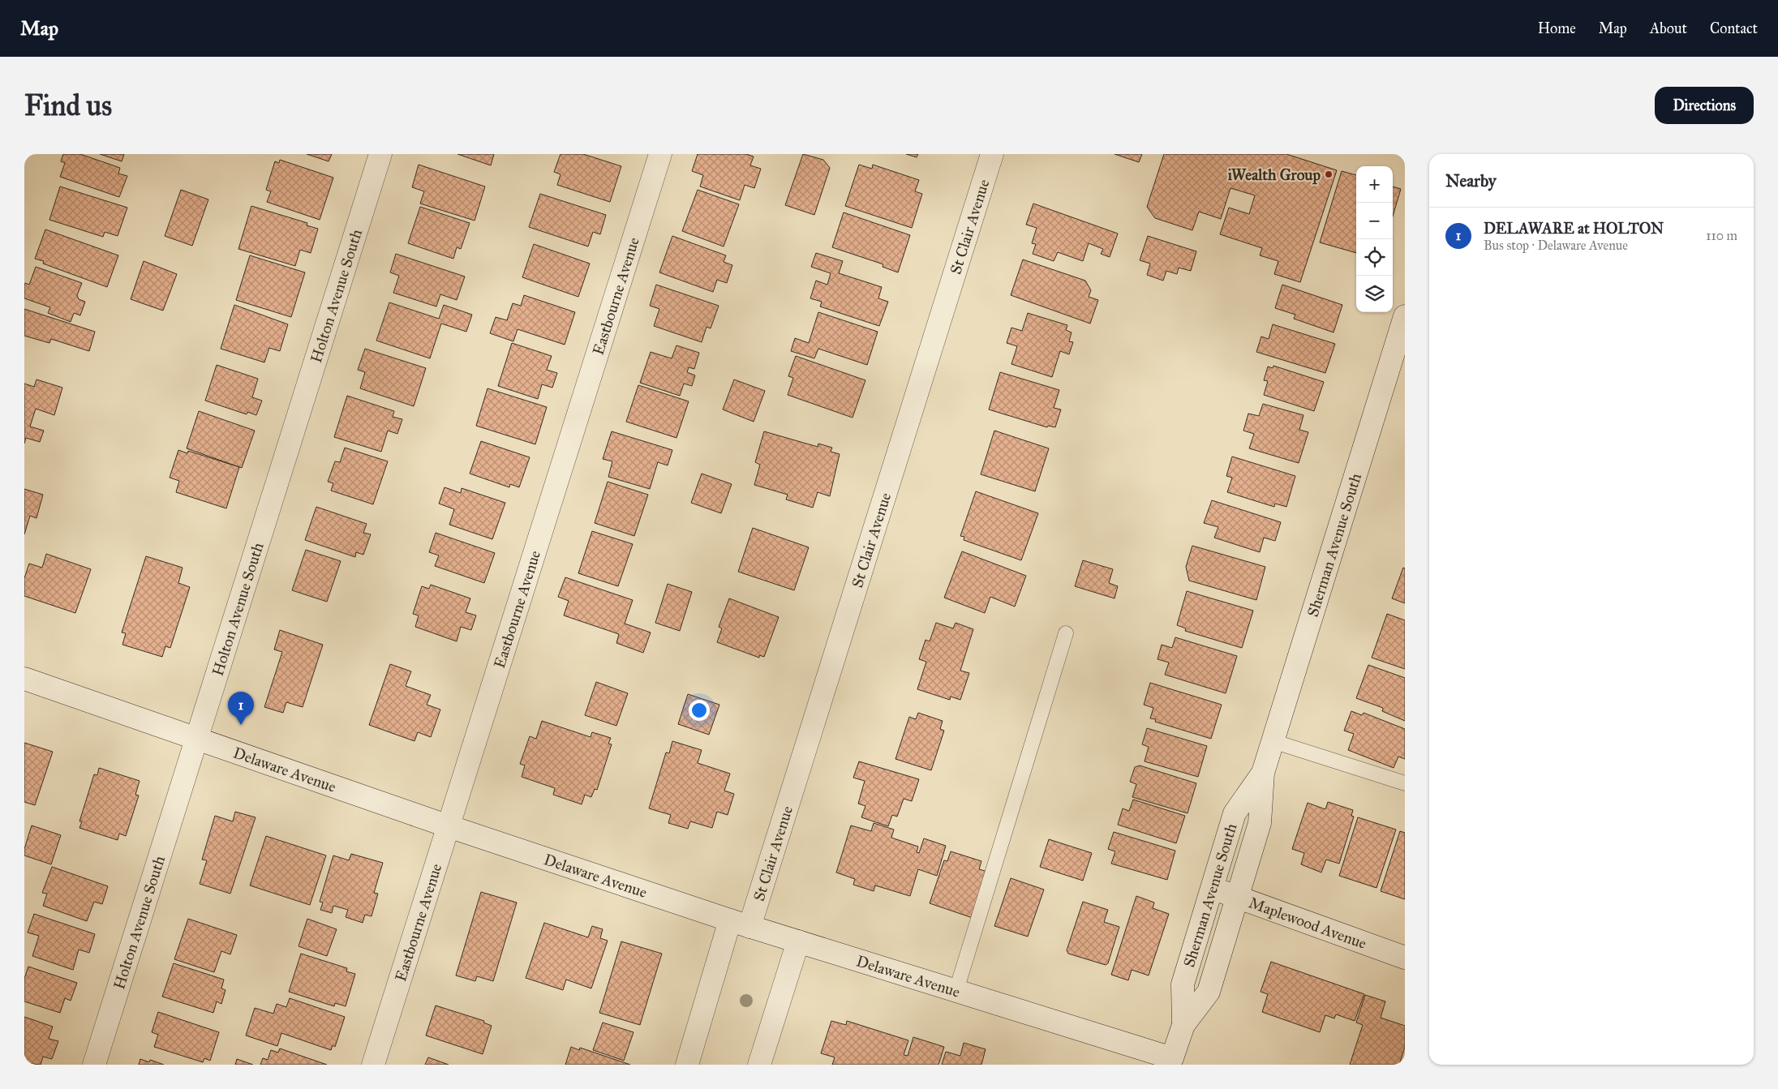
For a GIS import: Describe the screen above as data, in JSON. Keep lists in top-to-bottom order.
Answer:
{
  "streets": {
    "street": [
      "St Clair Avenue",
      "Holton Avenue South",
      "Eastbourne Avenue",
      "Sherman Avenue South",
      "Delaware Avenue",
      "Maplewood Avenue"
    ]
  },
  "crossings": [
    ["St Clair Avenue", "Delaware Avenue"],
    ["Holton Avenue South", "Delaware Avenue"],
    ["Eastbourne Avenue", "Delaware Avenue"],
    ["Sherman Avenue South", "Delaware Avenue"],
    ["Sherman Avenue South", "Maplewood Avenue"]
  ],
  "places": ["iWealth Group"],
  "page": {
    "header": "Map",
    "nav": [
      "Home",
      "Map",
      "About",
      "Contact"
    ],
    "buttons": "Directions",
    "title": "Find us",
    "heading": "Nearby",
    "map_buttons": ["+", "−"],
    "list": [
      {
        "mark": "1",
        "name": "DELAWARE at HOLTON",
        "note": "Bus stop · Delaware Avenue",
        "value": "110 m"
      }
    ],
    "pins": "1"
  }
}
